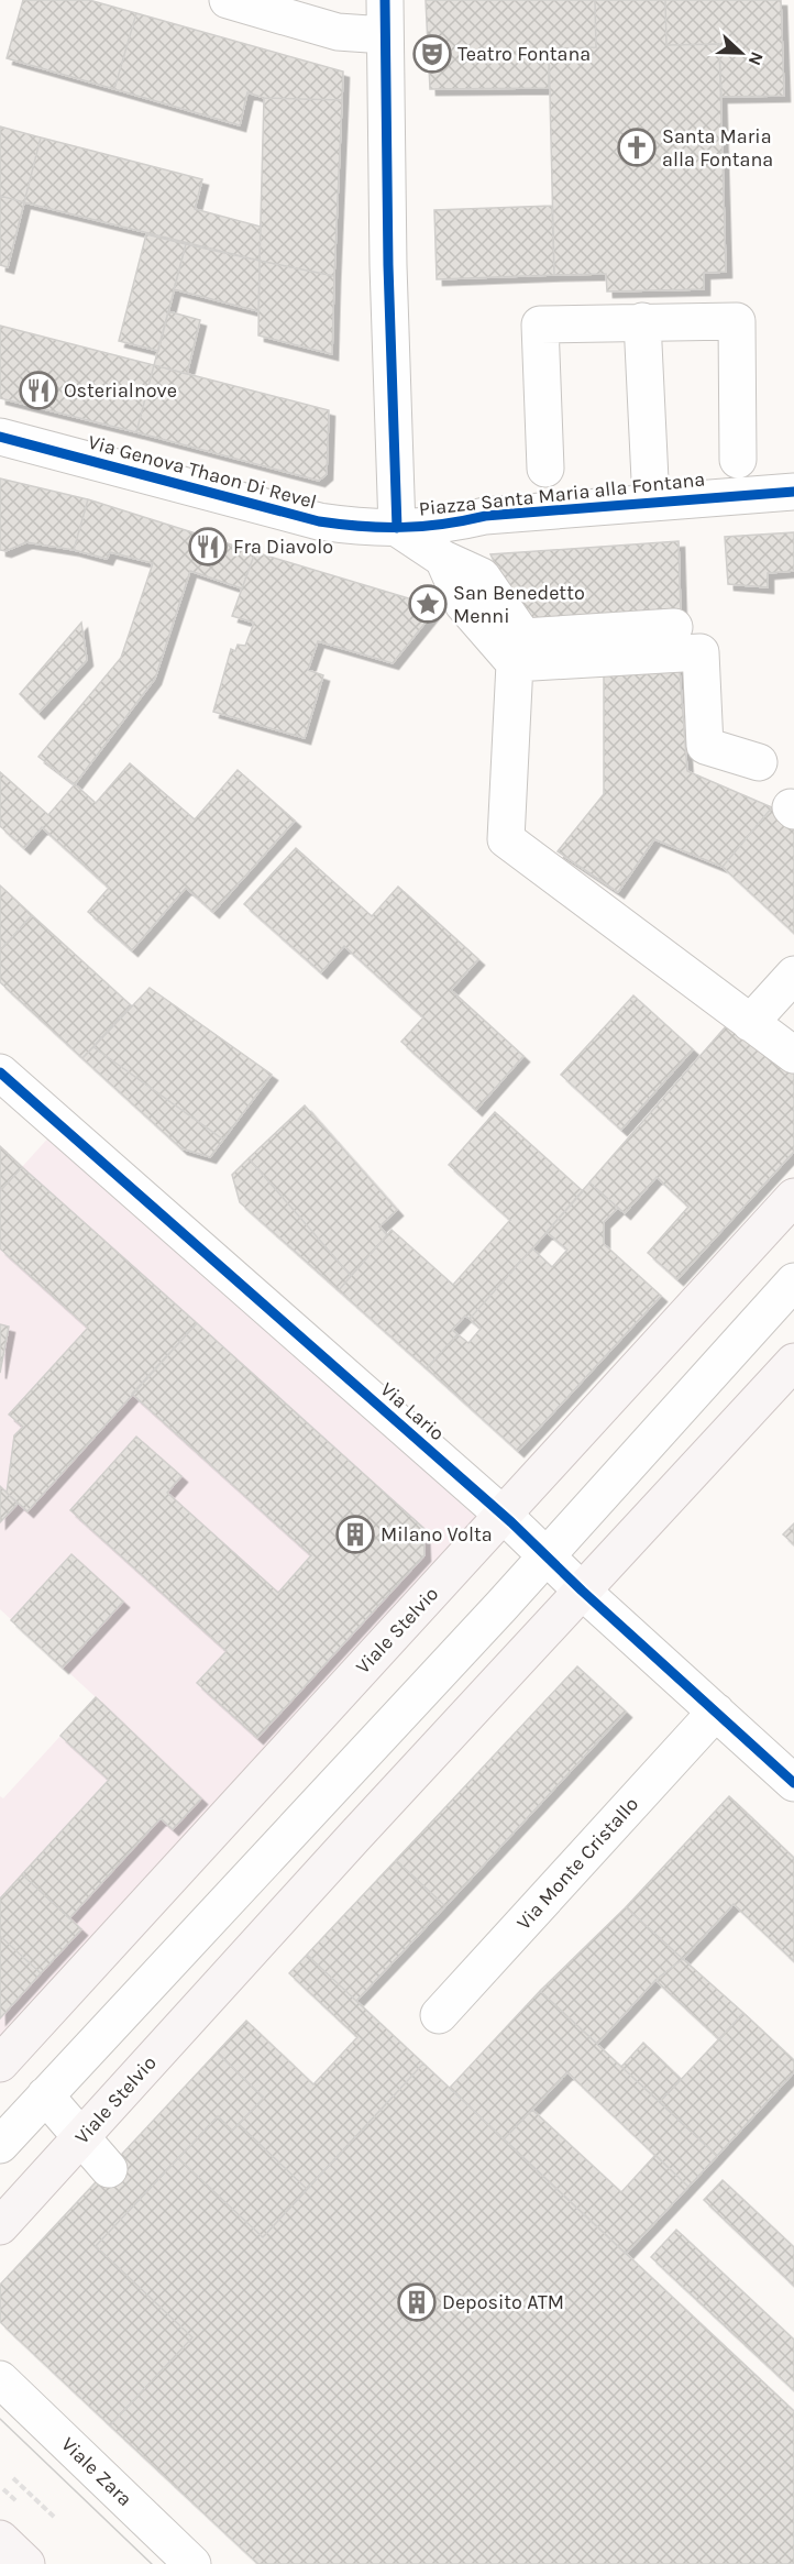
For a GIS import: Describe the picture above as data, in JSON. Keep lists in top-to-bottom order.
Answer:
{
  "streets": {
    "main road": ["Viale Stelvio"],
    "street": [
      "Via Genova Thaon Di Revel",
      "Piazza Santa Maria alla Fontana",
      "Via Lario",
      "Via Monte Cristallo",
      "Viale Zara"
    ]
  },
  "crossings": [
    ["Via Genova Thaon Di Revel", "Piazza Santa Maria alla Fontana"],
    ["Via Lario", "Viale Stelvio"],
    ["Via Lario", "Via Monte Cristallo"]
  ],
  "places": {
    "theatre": ["Teatro Fontana"],
    "church": ["Santa Maria alla Fontana"],
    "restaurant": ["Osterialnove", "Fra Diavolo"],
    "place": ["San Benedetto Menni"],
    "building": ["Milano Volta", "Deposito ATM"]
  },
  "north": "right"
}
